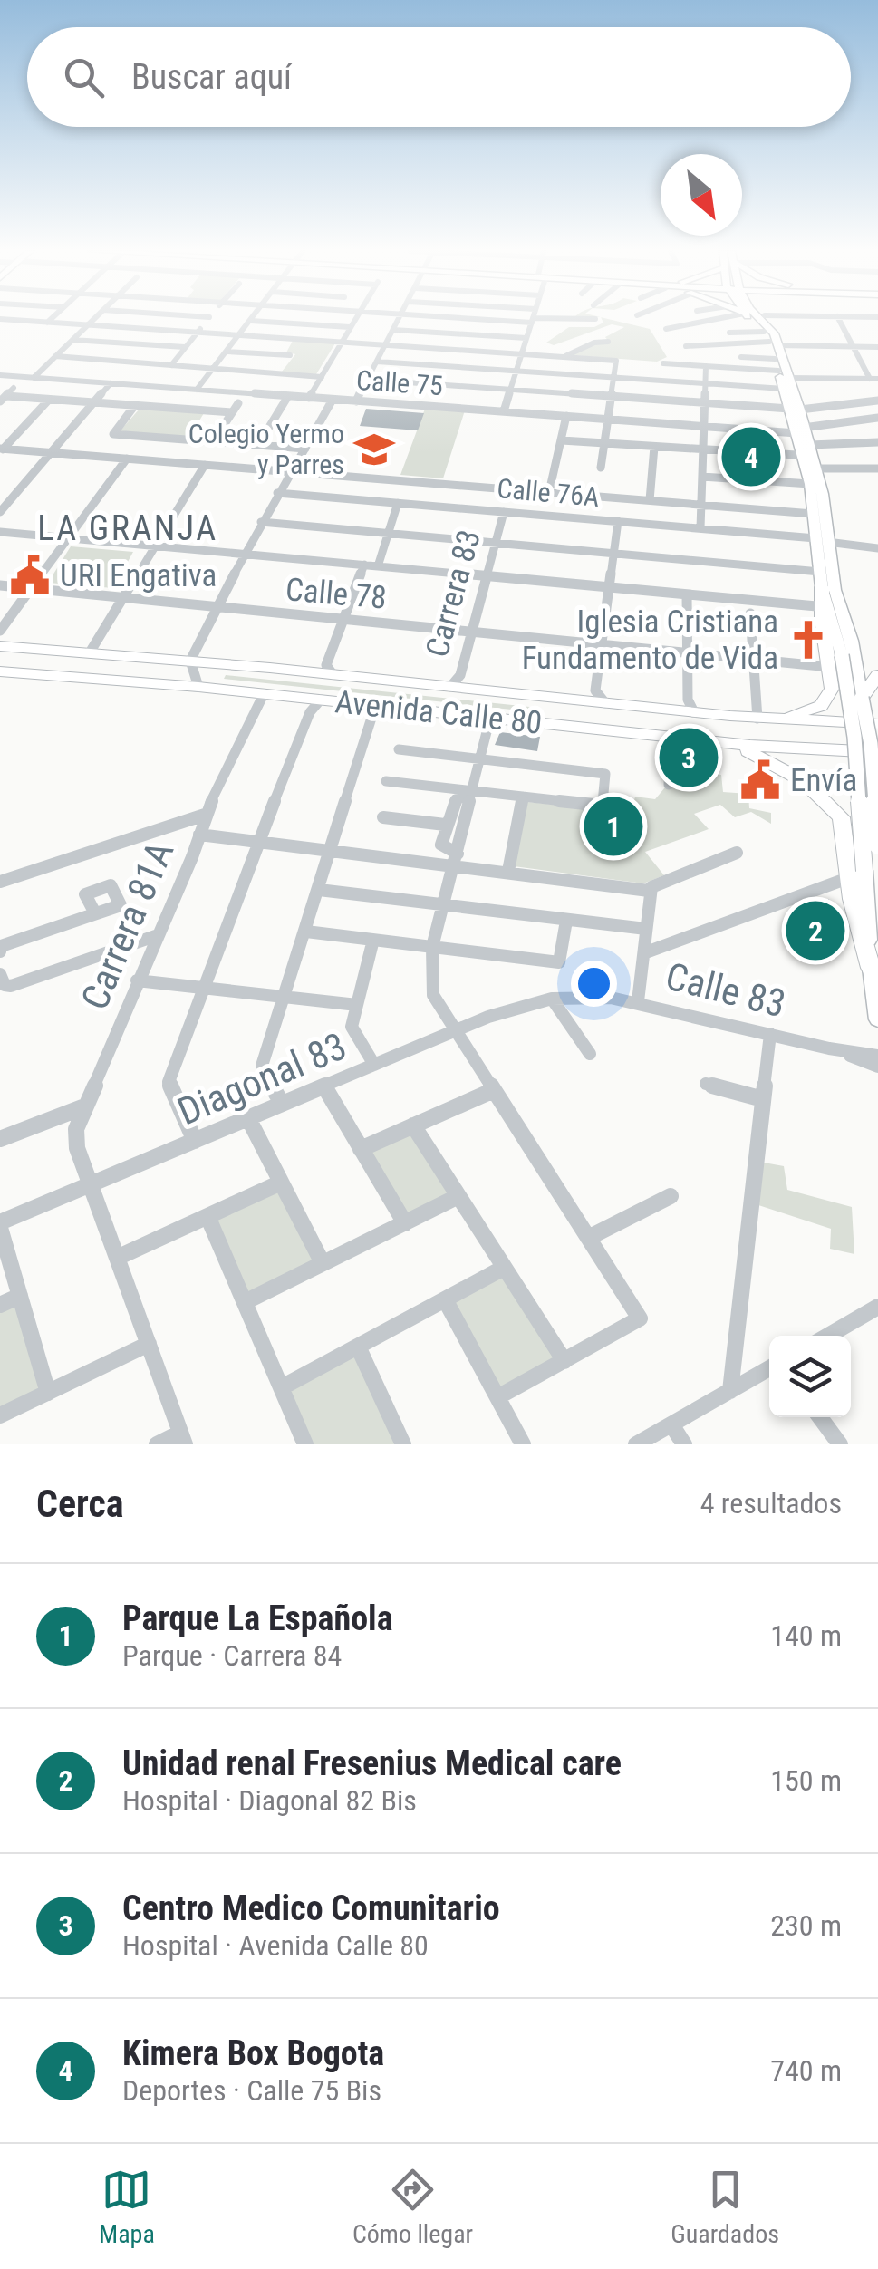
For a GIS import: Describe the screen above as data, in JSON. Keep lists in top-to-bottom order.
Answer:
{
  "streets": {
    "highway": ["Avenida Calle 80"],
    "street": [
      "Calle 75",
      "Calle 76A",
      "Calle 78",
      "Carrera 83",
      "Carrera 81A",
      "Calle 83",
      "Diagonal 83"
    ]
  },
  "crossings": [
    ["Calle 76A", "Carrera 83"],
    ["Calle 78", "Carrera 83"],
    ["Carrera 83", "Avenida Calle 80"],
    ["Avenida Calle 80", "Carrera 81A"],
    ["Carrera 81A", "Diagonal 83"],
    ["Calle 83", "Diagonal 83"]
  ],
  "districts": ["LA GRANJA"],
  "places": {
    "school or university": ["Colegio Yermo y Parres"],
    "public building": ["URI Engativa", "Envía"],
    "church": ["Iglesia Cristiana Fundamento de Vida"]
  },
  "north": "bottom right",
  "page": {
    "search": "Buscar aquí",
    "pins": [
      "4",
      "3",
      "1",
      "2"
    ],
    "heading": ["Cerca", "4 resultados"],
    "list": [
      {
        "mark": "1",
        "name": "Parque La Española",
        "note": "Parque · Carrera 84",
        "value": "140 m"
      },
      {
        "mark": "2",
        "name": "Unidad renal Fresenius Medical care",
        "note": "Hospital · Diagonal 82 Bis",
        "value": "150 m"
      },
      {
        "mark": "3",
        "name": "Centro Medico Comunitario",
        "note": "Hospital · Avenida Calle 80",
        "value": "230 m"
      },
      {
        "mark": "4",
        "name": "Kimera Box Bogota",
        "note": "Deportes · Calle 75 Bis",
        "value": "740 m"
      }
    ],
    "nav": ["Mapa", "Cómo llegar", "Guardados"]
  }
}
